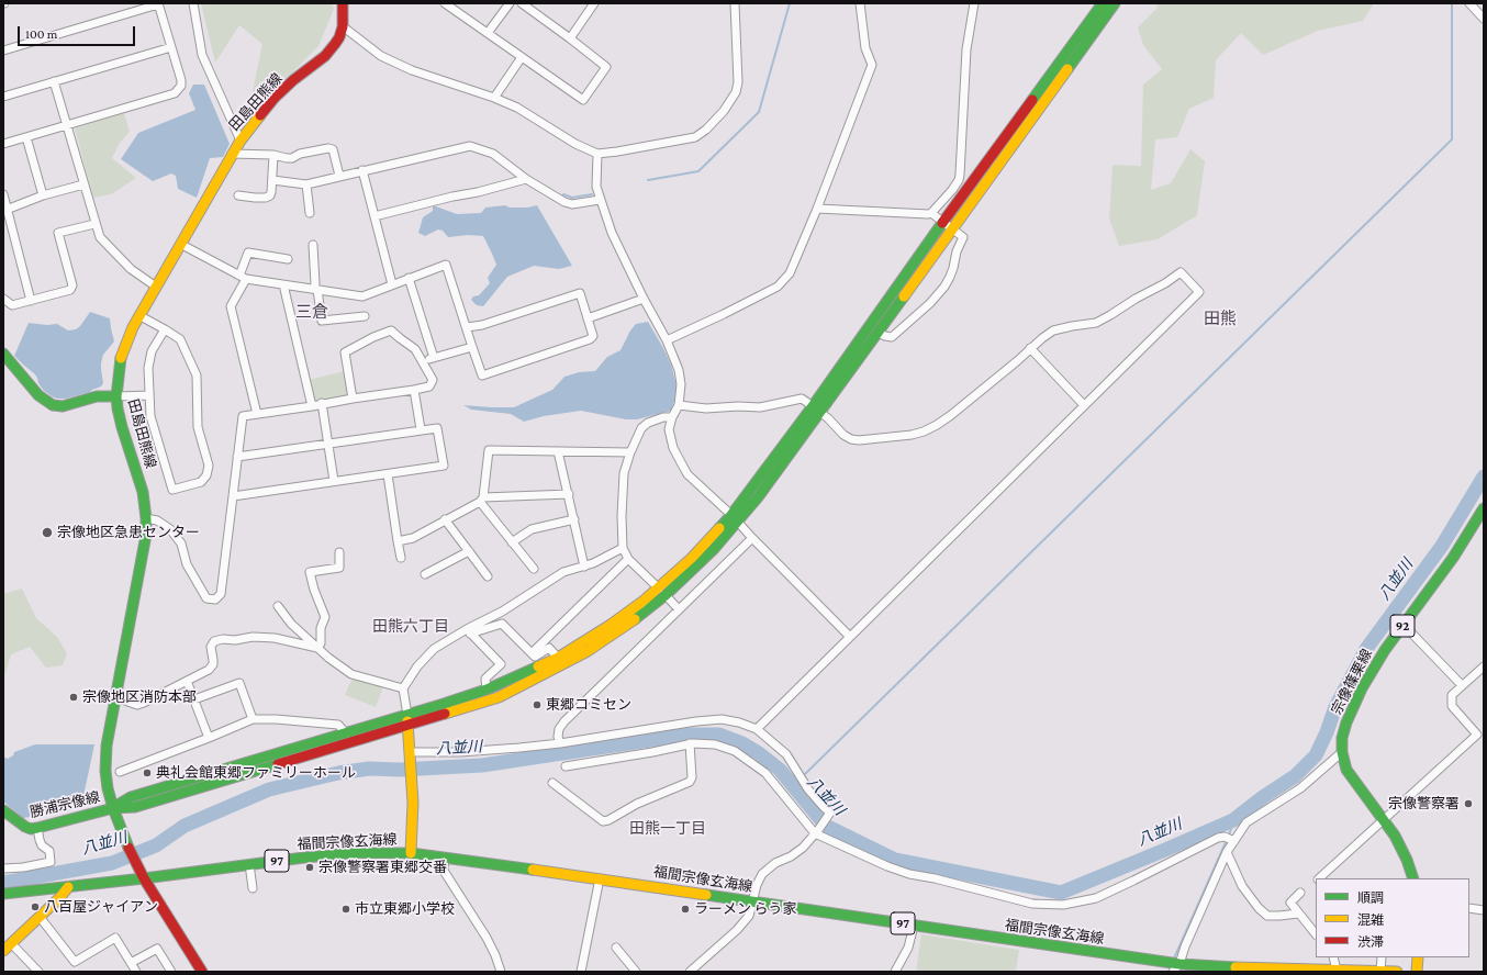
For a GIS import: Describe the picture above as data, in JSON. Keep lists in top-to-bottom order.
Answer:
{
  "streets": {
    "main road": [
      "田島田熊線",
      "92",
      "宗像篠栗線",
      "勝浦宗像線",
      "福間宗像玄海線",
      "97"
    ]
  },
  "crossings": [
    ["田島田熊線", "勝浦宗像線"],
    ["田島田熊線", "福間宗像玄海線"]
  ],
  "districts": [
    "三倉",
    "田熊",
    "田熊六丁目",
    "田熊一丁目"
  ],
  "water": ["八並川"],
  "places": [
    "宗像地区急患センター",
    "宗像地区消防本部",
    "東郷コミセン",
    "典礼会館東郷ファミリーホール",
    "宗像警察署",
    "宗像警察署東郷交番",
    "八百屋ジャイアン",
    "市立東郷小学校",
    "ラーメン らう家"
  ],
  "legend": ["順調", "混雑", "渋滞"],
  "scale_bar": "100 m"
}
